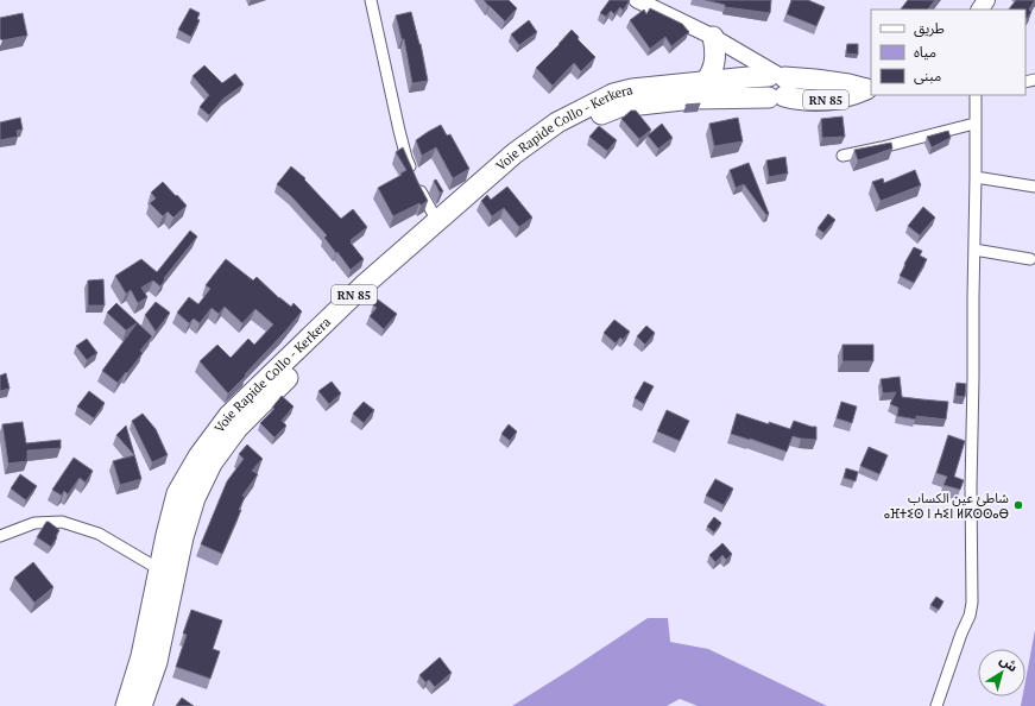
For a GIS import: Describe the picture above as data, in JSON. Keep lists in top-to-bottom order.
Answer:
{
  "streets": {
    "highway": ["RN 85", "Voie Rapide Collo - Kerkera"]
  },
  "places": ["شاطئ عين الكساب ⴰⴼⵜⵉⵙ ⵏ ⵄⵉⵏ ⵍⴽⵙⵙⴰⴱ"],
  "legend": ["طريق", "مياه", "مبنى"],
  "north": "top right"
}
